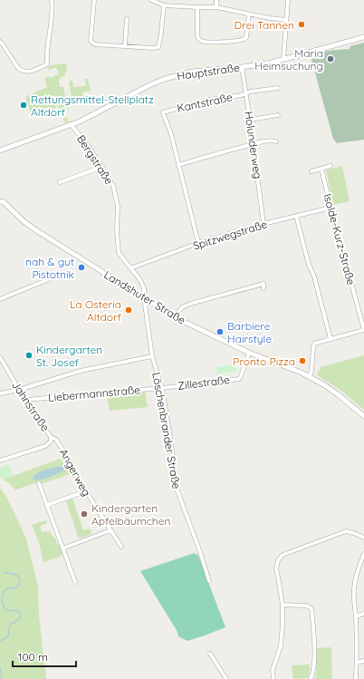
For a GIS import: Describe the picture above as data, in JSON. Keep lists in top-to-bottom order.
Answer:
{
  "streets": {
    "street": [
      "Hauptstraße",
      "Kantstraße",
      "Holunderweg",
      "Bergstraße",
      "Spitzwegstraße",
      "Isolde-Kurz-Straße",
      "Landshuter Straße",
      "Zillestraße",
      "Liebermannstraße",
      "Jahnstraße",
      "Löschenbrander Straße",
      "Angerweg"
    ]
  },
  "crossings": [
    ["Hauptstraße", "Holunderweg"],
    ["Hauptstraße", "Bergstraße"],
    ["Kantstraße", "Holunderweg"],
    ["Holunderweg", "Spitzwegstraße"],
    ["Bergstraße", "Spitzwegstraße"],
    ["Bergstraße", "Landshuter Straße"],
    ["Bergstraße", "Löschenbrander Straße"],
    ["Spitzwegstraße", "Isolde-Kurz-Straße"],
    ["Landshuter Straße", "Zillestraße"],
    ["Landshuter Straße", "Löschenbrander Straße"],
    ["Zillestraße", "Liebermannstraße"],
    ["Zillestraße", "Löschenbrander Straße"],
    ["Liebermannstraße", "Jahnstraße"],
    ["Liebermannstraße", "Löschenbrander Straße"],
    ["Jahnstraße", "Angerweg"]
  ],
  "places": [
    "Drei Tannen",
    "Maria Heimsuchung",
    "Rettungsmittel-Stellplatz Altdorf",
    "nah & gut Pistotnik",
    "La Osteria Altdorf",
    "Barbiere Hairstyle",
    "Kindergarten St. Josef",
    "Pronto Pizza",
    "Kindergarten Apfelbäumchen"
  ],
  "scale_bar": "100 m"
}
